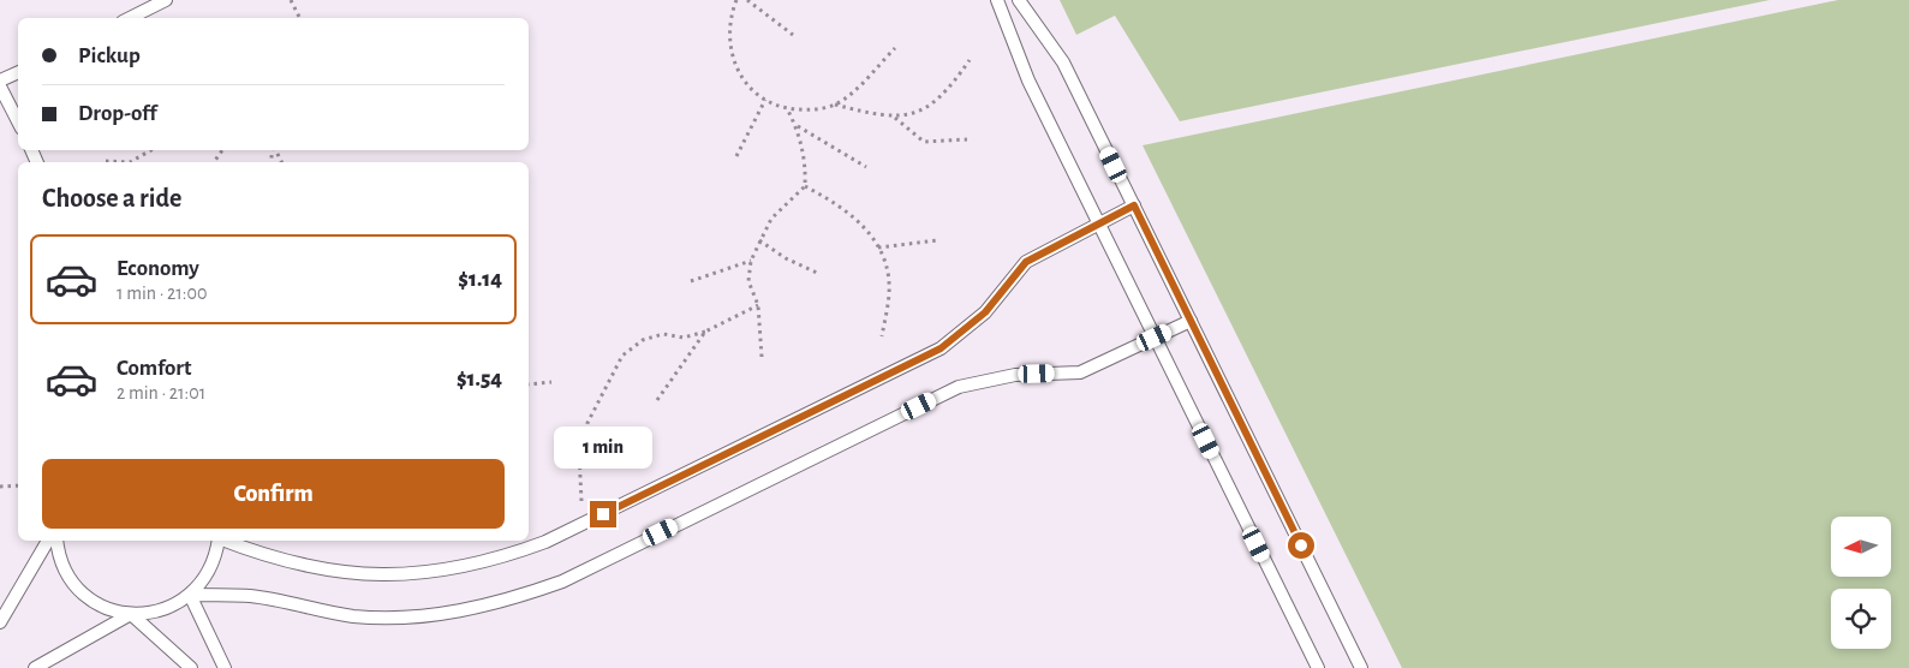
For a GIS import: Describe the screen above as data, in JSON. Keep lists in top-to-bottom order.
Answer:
{
  "north": "left",
  "page": {
    "banner": ["Pickup", "Drop-off"],
    "heading": "Choose a ride",
    "list": [
      {
        "name": "Economy",
        "note": "1 min · 21:00",
        "value": "$1.14"
      },
      {
        "name": "Comfort",
        "note": "2 min · 21:01",
        "value": "$1.54"
      }
    ],
    "bubble": "1 min",
    "buttons": "Confirm"
  }
}
